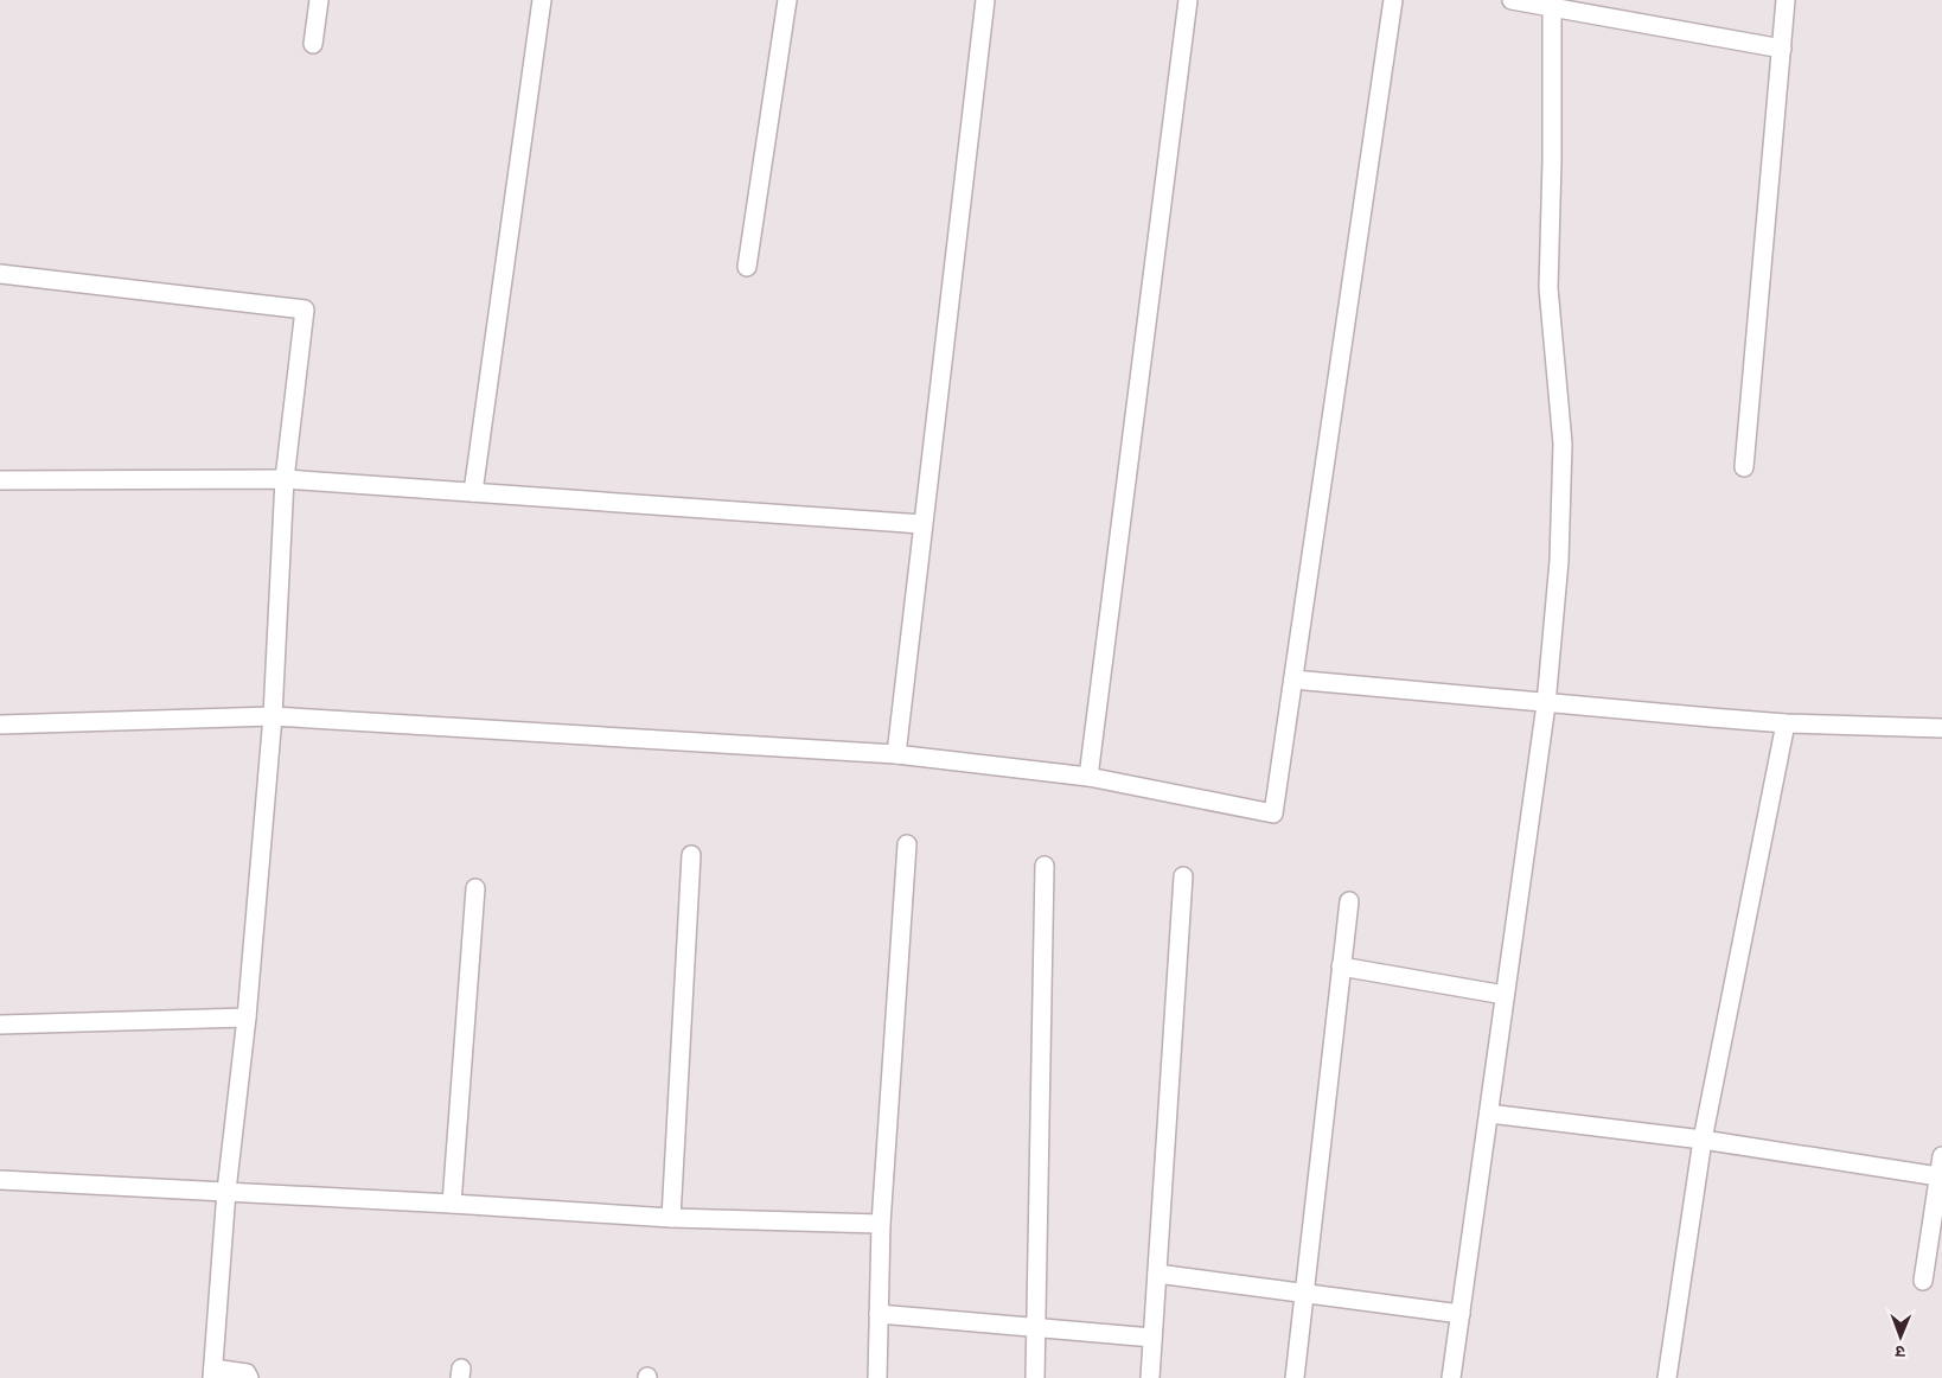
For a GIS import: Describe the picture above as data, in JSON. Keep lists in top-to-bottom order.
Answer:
{
  "north": "bottom"
}
